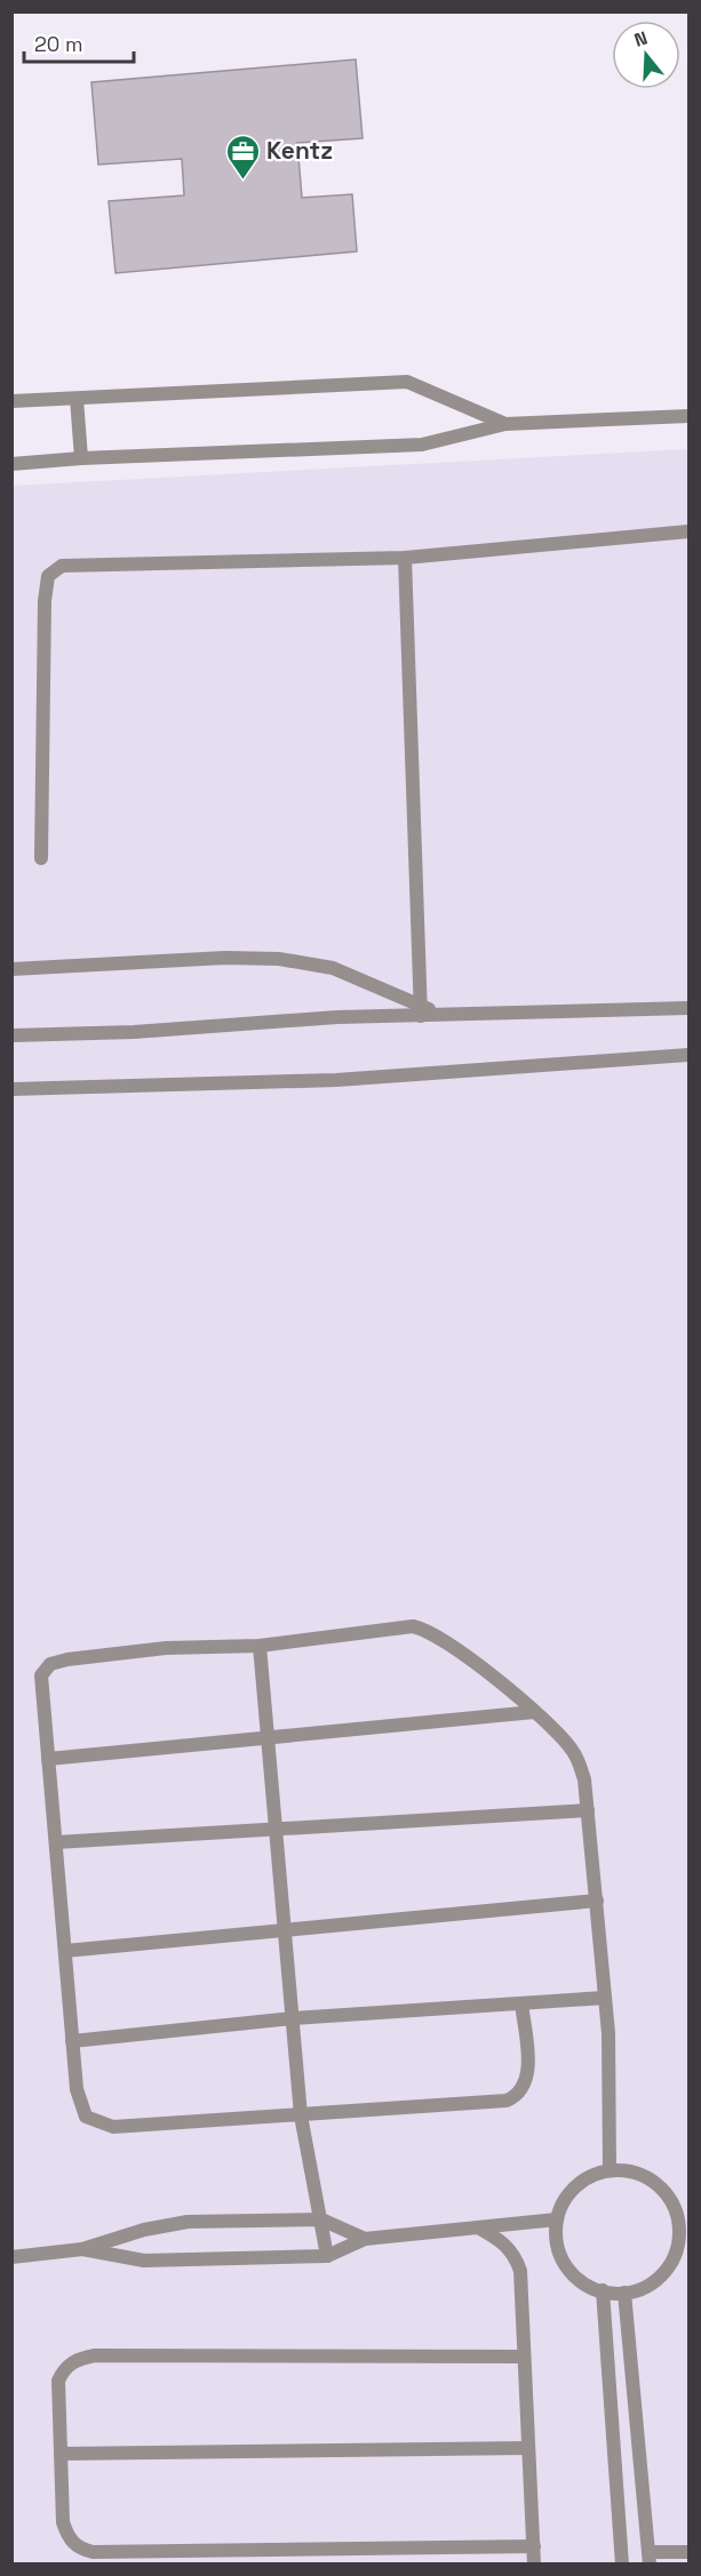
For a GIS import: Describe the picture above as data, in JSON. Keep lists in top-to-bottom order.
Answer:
{
  "places": {
    "office": ["Kentz"]
  },
  "scale_bar": "20 m",
  "north": "top"
}
